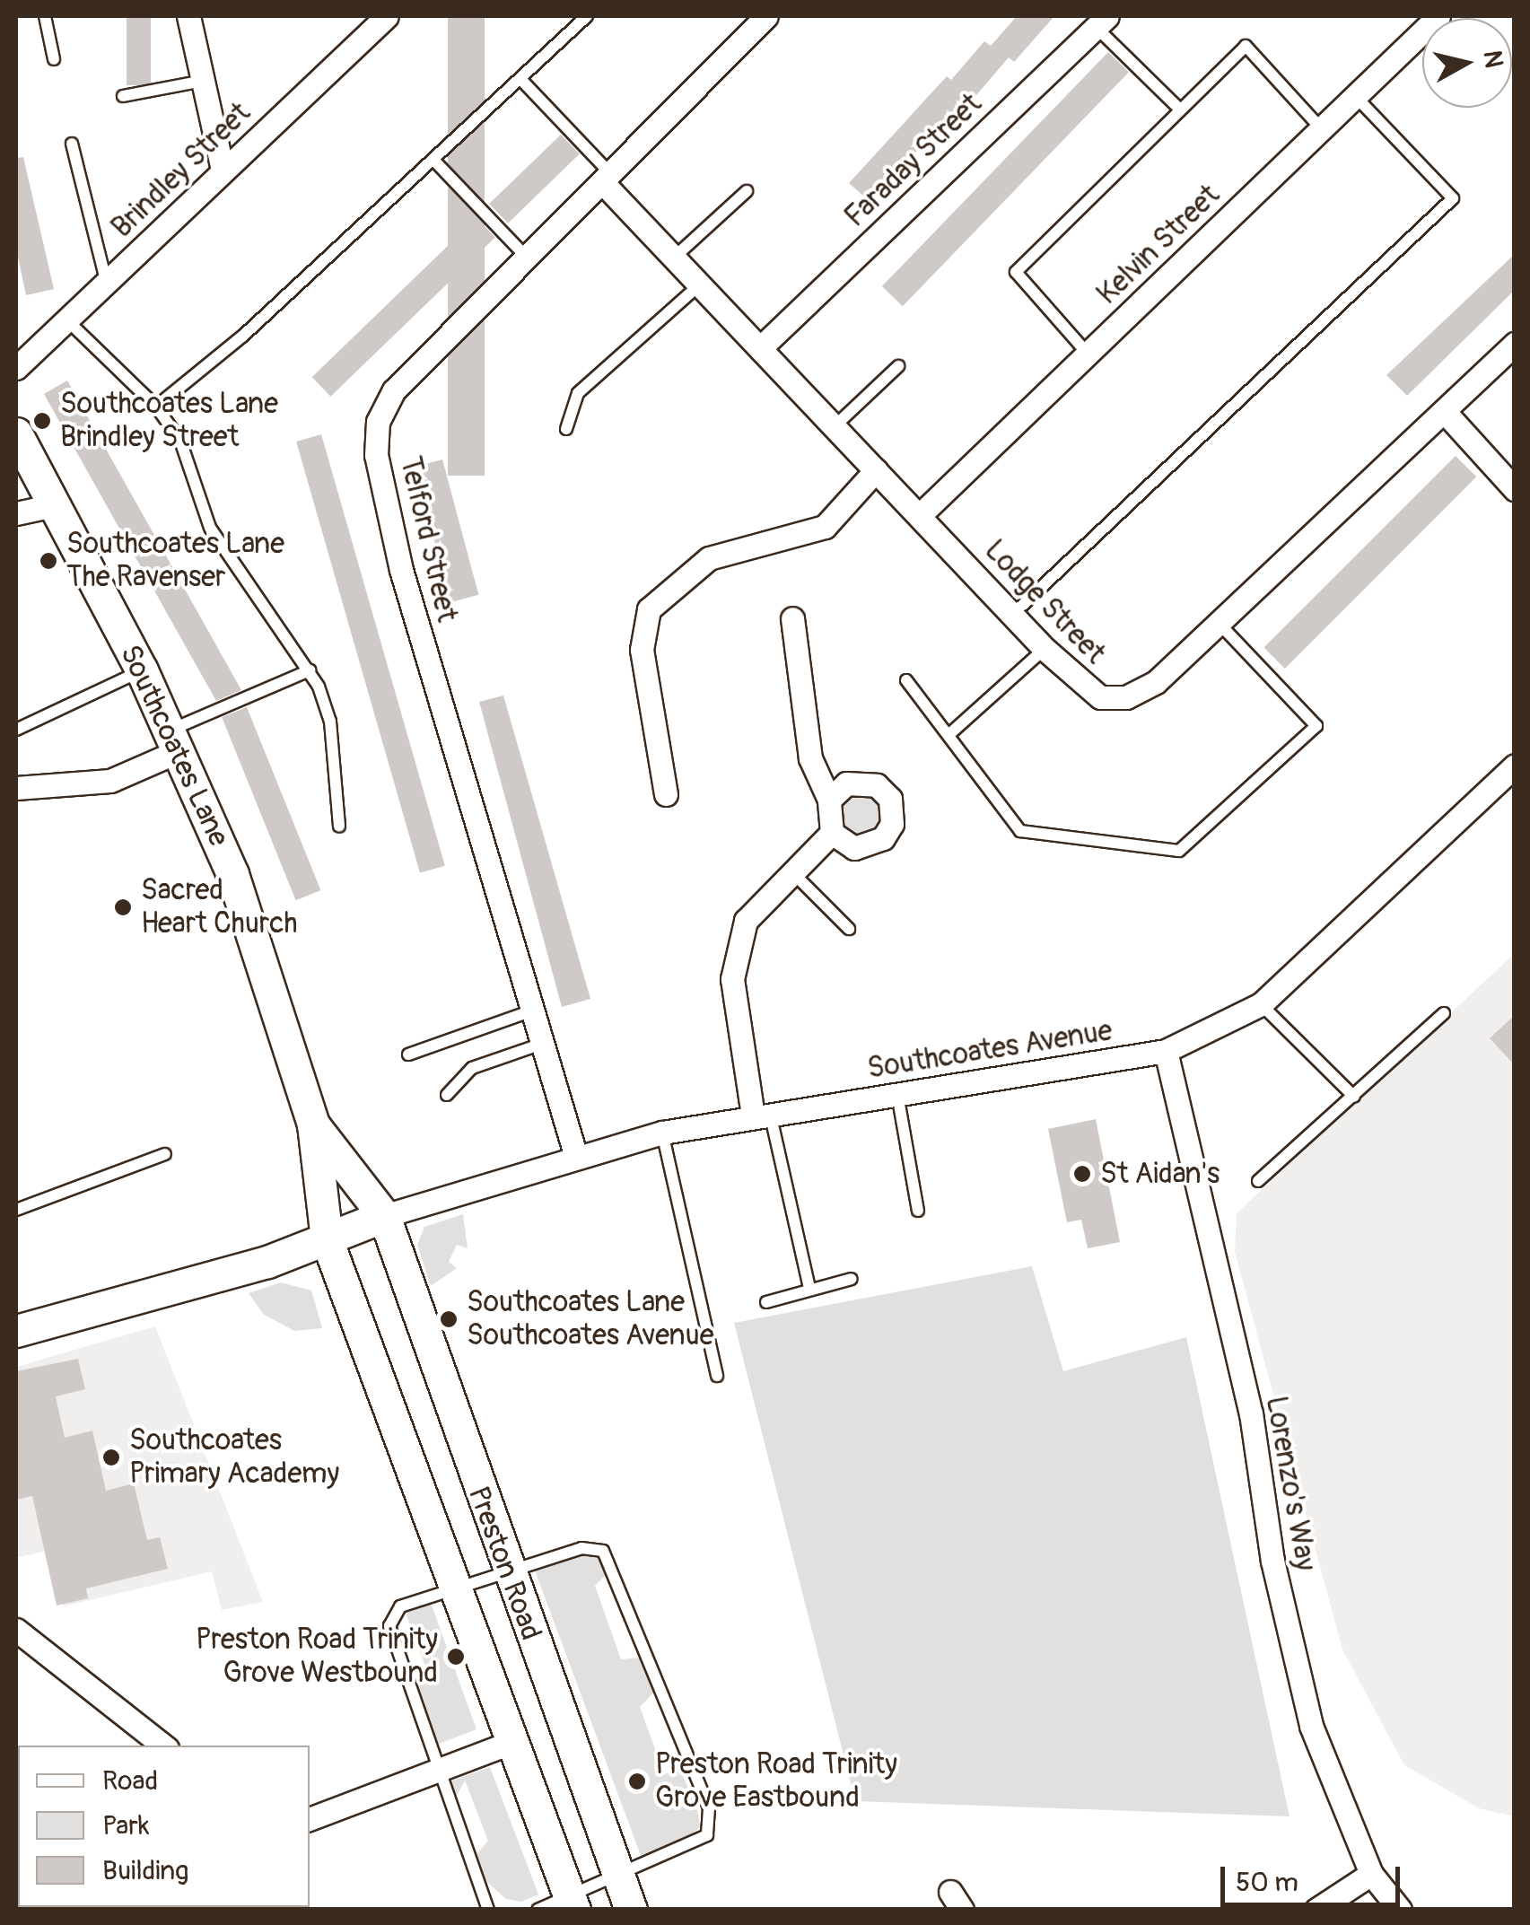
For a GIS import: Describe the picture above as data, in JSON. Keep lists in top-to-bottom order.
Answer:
{
  "streets": {
    "street": [
      "Faraday Street",
      "Brindley Street",
      "Kelvin Street",
      "Telford Street",
      "Lodge Street",
      "Southcoates Lane",
      "Southcoates Avenue",
      "Lorenzo's Way",
      "Preston Road"
    ]
  },
  "crossings": [
    ["Faraday Street", "Lodge Street"],
    ["Kelvin Street", "Lodge Street"],
    ["Telford Street", "Lodge Street"],
    ["Telford Street", "Southcoates Avenue"],
    ["Southcoates Lane", "Southcoates Avenue"],
    ["Southcoates Lane", "Preston Road"],
    ["Southcoates Avenue", "Lorenzo's Way"],
    ["Southcoates Avenue", "Preston Road"]
  ],
  "places": [
    "Southcoates Lane Brindley Street",
    "Southcoates Lane The Ravenser",
    "Sacred Heart Church",
    "St Aidan's",
    "Southcoates Lane Southcoates Avenue",
    "Southcoates Primary Academy",
    "Preston Road Trinity Grove Westbound",
    "Preston Road Trinity Grove Eastbound"
  ],
  "legend": ["Road", "Park", "Building"],
  "scale_bar": "50 m",
  "north": "right"
}
